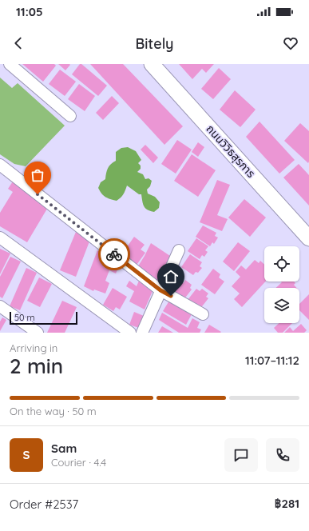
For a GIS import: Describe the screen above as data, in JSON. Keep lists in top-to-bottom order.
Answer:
{
  "streets": {
    "main road": ["ถนนวิวิธสุรการ"]
  },
  "scale_bar": "50 m",
  "page": {
    "status": "11:05",
    "header": "Bitely",
    "scale": "50 m",
    "heading": ["2 min", "Arriving in", "11:07–11:12"],
    "panel": [
      "Sam",
      "Courier · 4.4",
      "Order #2537",
      "฿281"
    ],
    "bar": "On the way · 50 m",
    "round": "S"
  }
}
